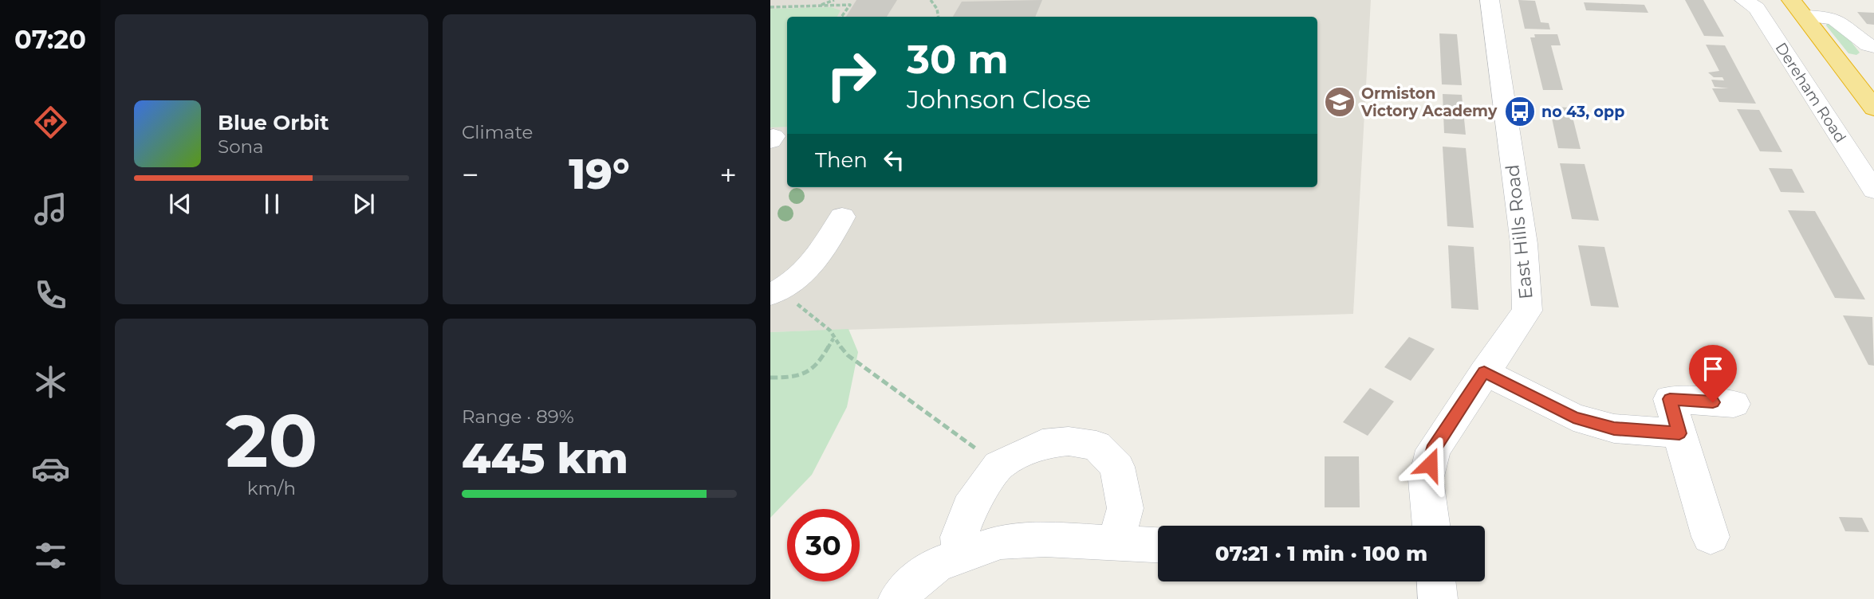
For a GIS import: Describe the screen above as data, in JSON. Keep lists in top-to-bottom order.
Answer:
{
  "streets": {
    "street": ["Dereham Road", "East Hills Road"]
  },
  "places": {
    "school or university": ["Ormiston Victory Academy"],
    "bus stop": ["no 43, opp"]
  },
  "page": {
    "tabs": "07:20",
    "tile": [
      "Climate",
      ["20", "km/h"],
      ["Range · 89%", "445 km"]
    ],
    "turn": ["30 m", "Johnson Close"],
    "song": ["Blue Orbit", "Sona"],
    "then": "Then",
    "heat": ["−", "19°", "+"],
    "limit": "30",
    "trip": "07:21 · 1 min · 100 m"
  }
}
